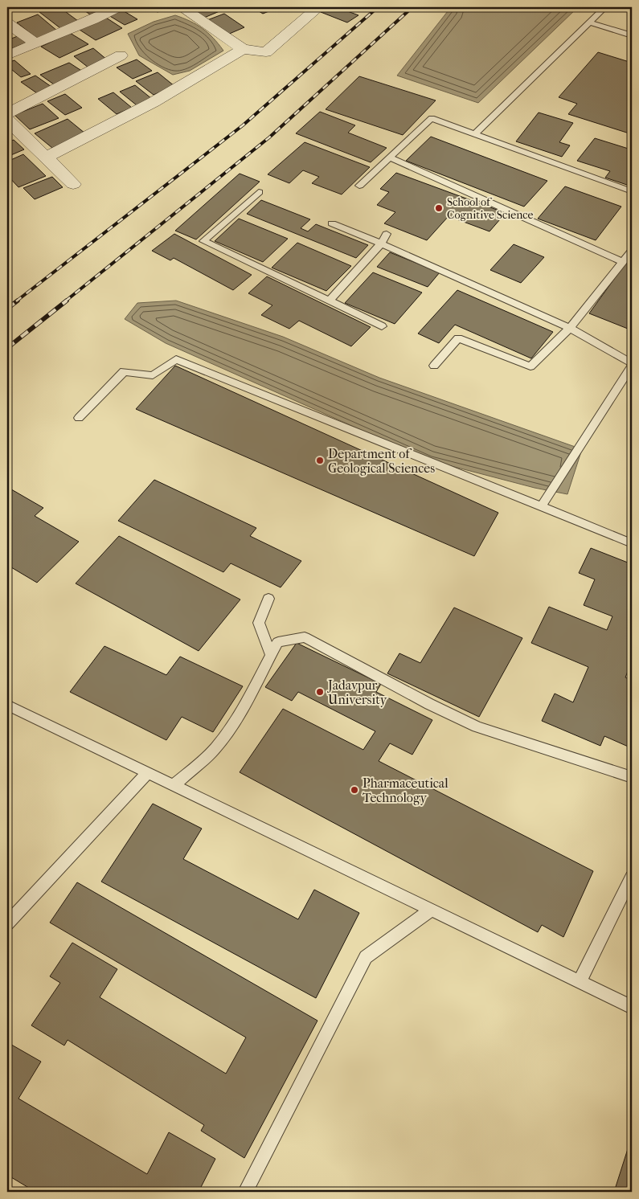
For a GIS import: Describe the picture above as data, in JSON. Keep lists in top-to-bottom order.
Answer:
{
  "places": [
    "School of Cognitive Science",
    "Department of Geological Sciences",
    "Jadavpur University",
    "Pharmaceutical Technology"
  ]
}
